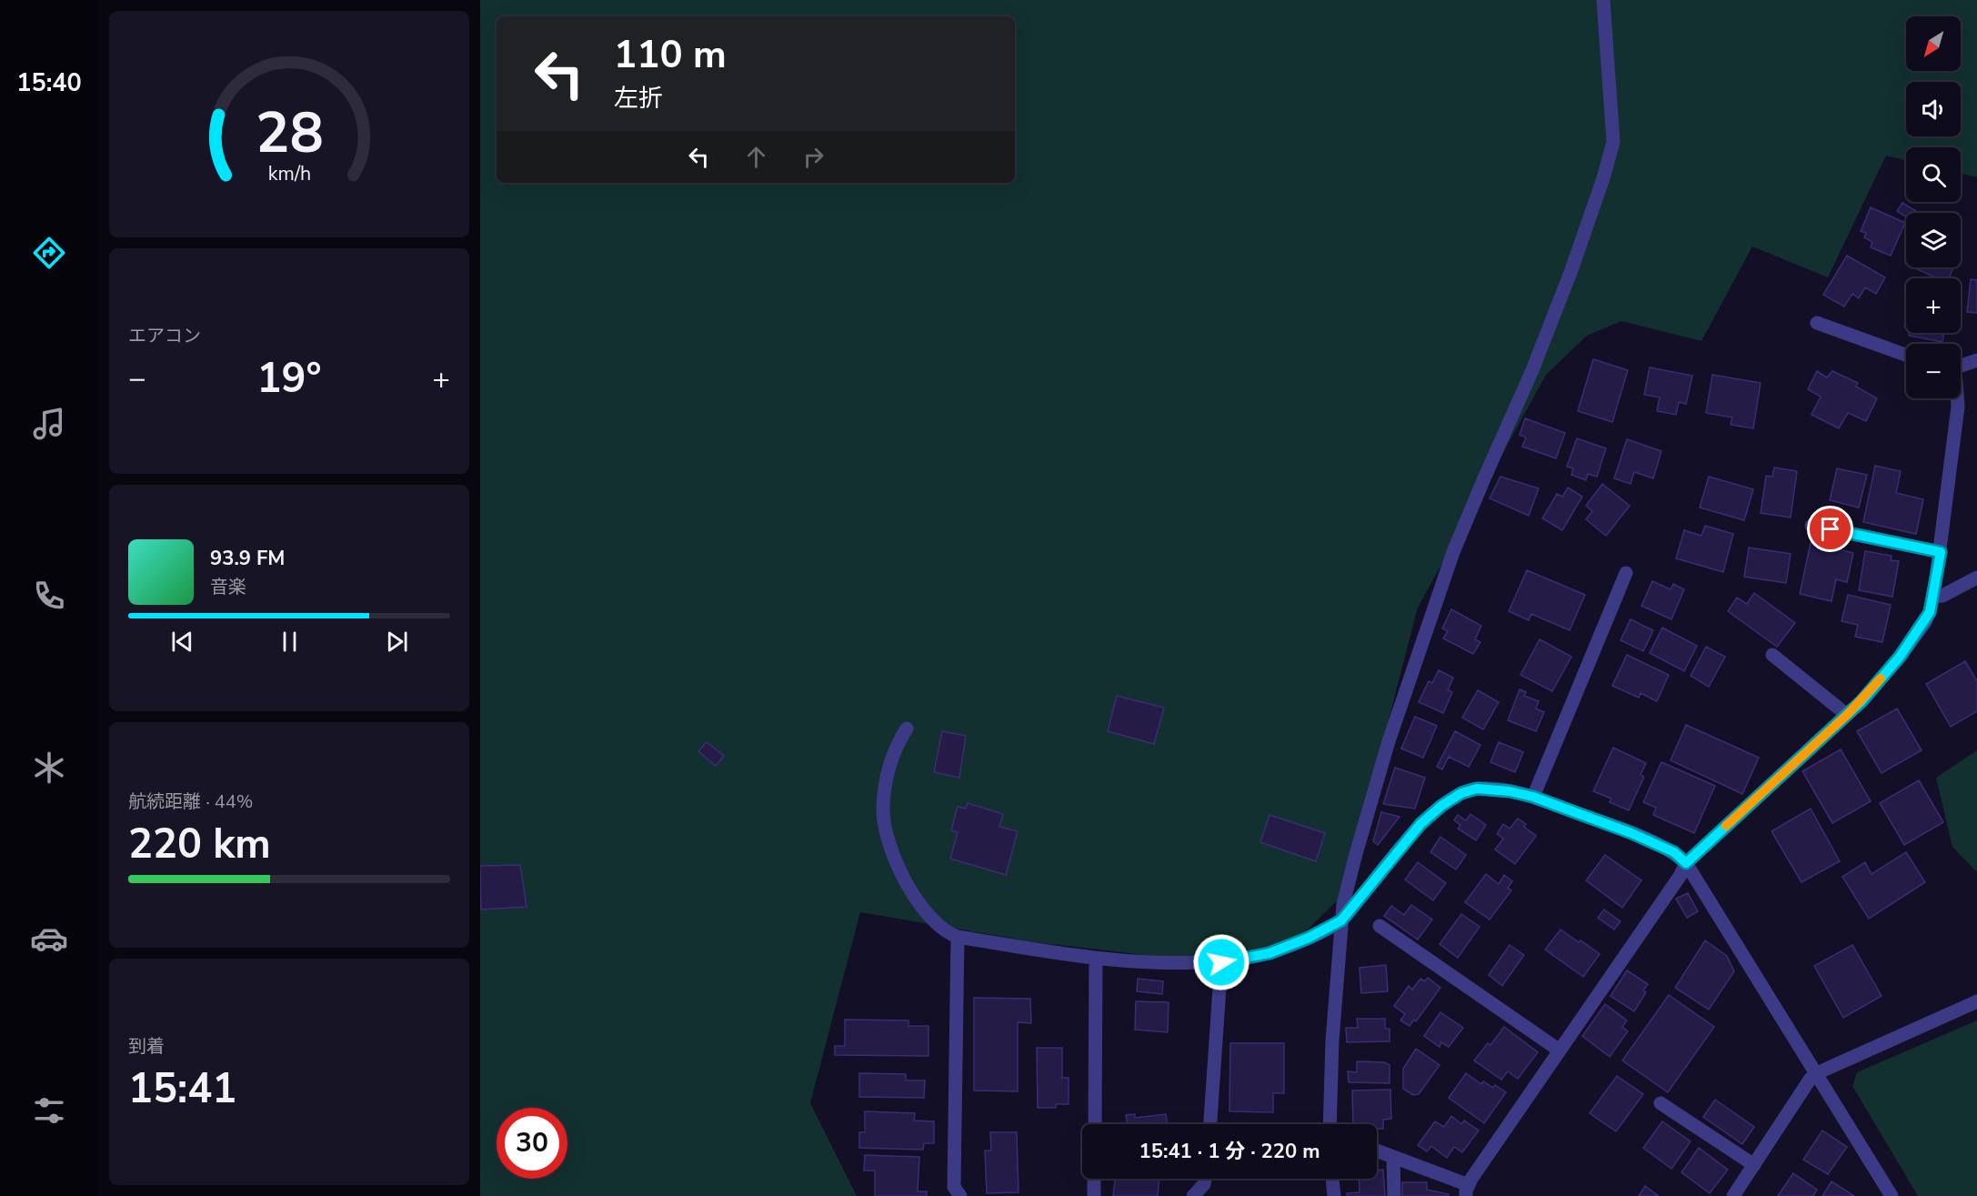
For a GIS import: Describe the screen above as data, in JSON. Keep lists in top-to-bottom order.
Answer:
{
  "north": "bottom left",
  "page": {
    "tabs": "15:40",
    "map_buttons": ["+", "−"],
    "turn": ["110 m", "左折"],
    "tile": [
      "エアコン",
      ["航続距離 · 44%", "220 km"],
      ["到着", "15:41"]
    ],
    "heat": ["−", "19°", "+"],
    "song": ["93.9 FM", "音楽"],
    "limit": "30",
    "trip": "15:41 · 1 分 · 220 m",
    "gauge": ["28", "km/h"]
  }
}
